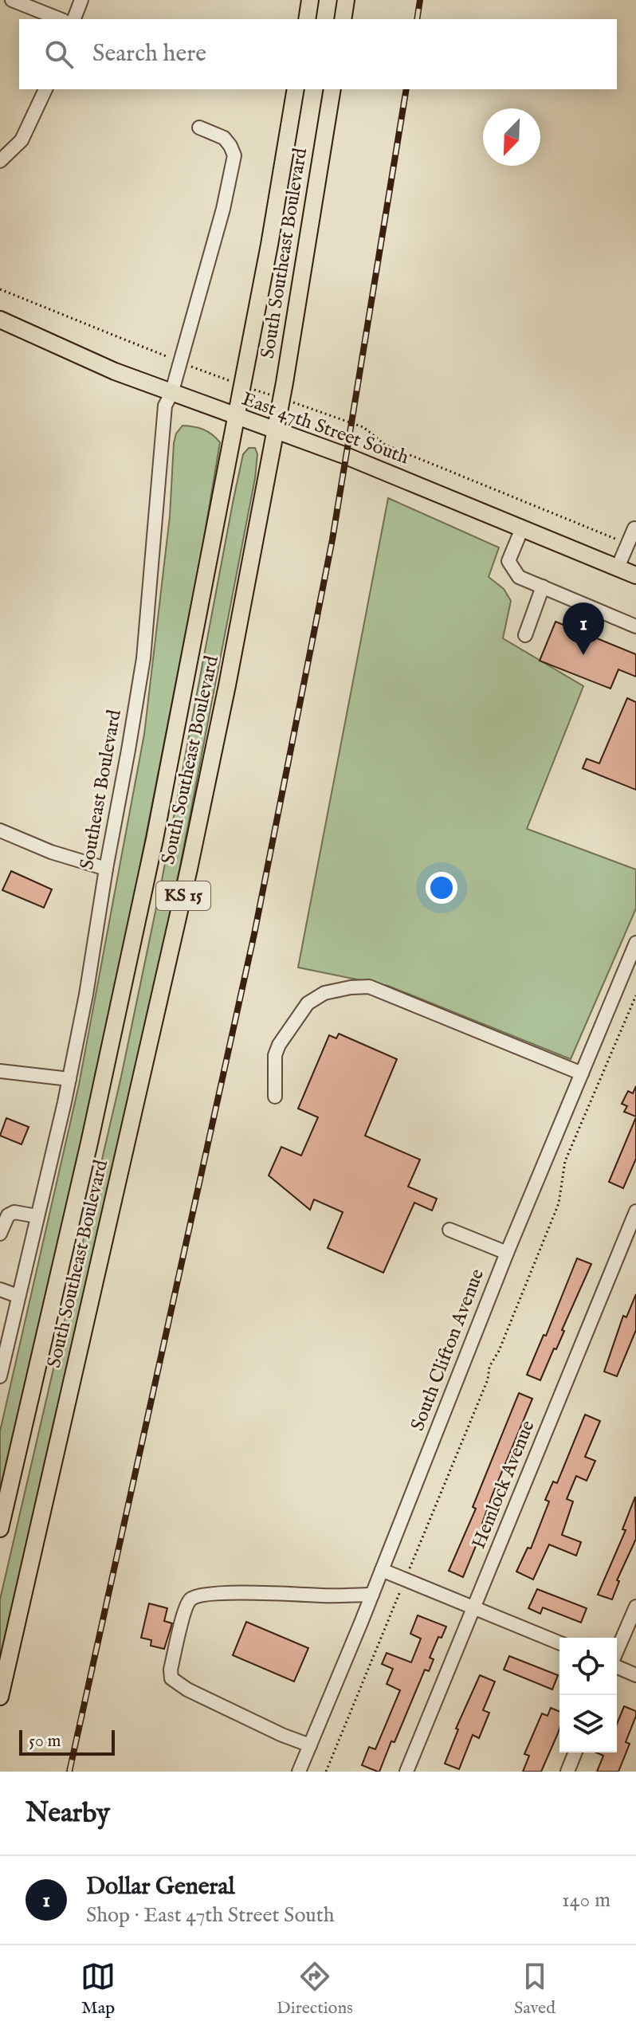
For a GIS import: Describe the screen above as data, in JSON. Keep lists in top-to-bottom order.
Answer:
{
  "streets": {
    "main road": ["South Southeast Boulevard", "East 47th Street South", "KS 15"],
    "street": ["Southeast Boulevard", "South Clifton Avenue", "Hemlock Avenue"]
  },
  "crossings": [
    ["South Southeast Boulevard", "East 47th Street South"],
    ["East 47th Street South", "Southeast Boulevard"]
  ],
  "scale_bar": "50 m",
  "north": "bottom left",
  "page": {
    "search": "Search here",
    "pins": "1",
    "scale": "50 m",
    "heading": "Nearby",
    "list": [
      {
        "mark": "1",
        "name": "Dollar General",
        "note": "Shop · East 47th Street South",
        "value": "140 m"
      }
    ],
    "nav": ["Map", "Directions", "Saved"]
  }
}
